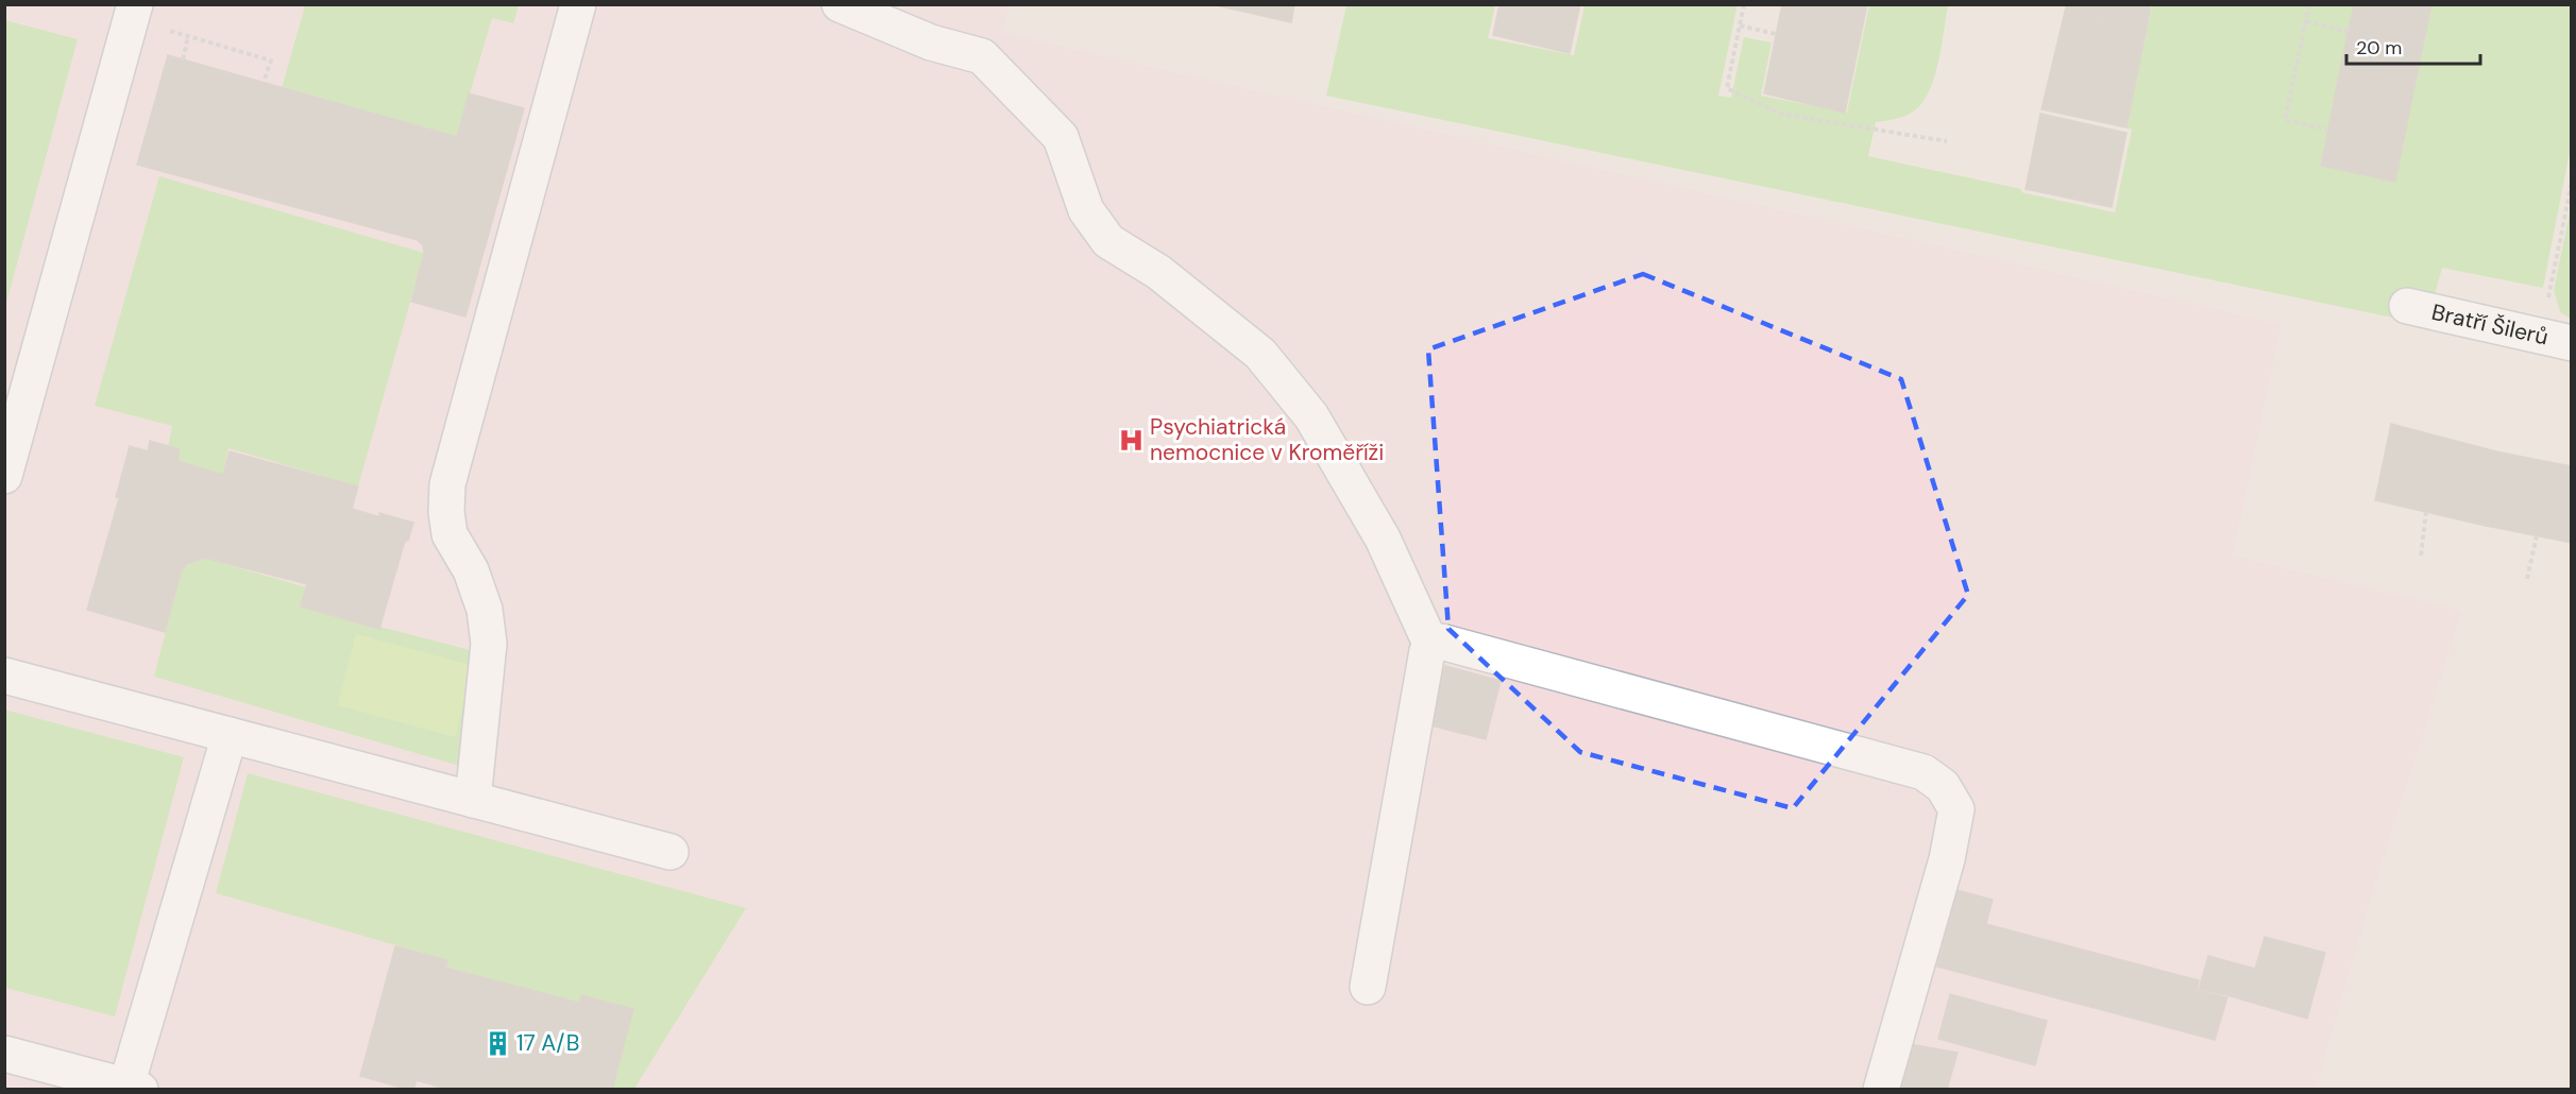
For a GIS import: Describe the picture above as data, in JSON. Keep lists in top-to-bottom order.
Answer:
{
  "streets": {
    "street": ["Bratří Šilerů"]
  },
  "places": {
    "hospital": ["Psychiatrická nemocnice v Kroměříži"],
    "building": ["17 A/B"]
  },
  "scale_bar": "20 m"
}
